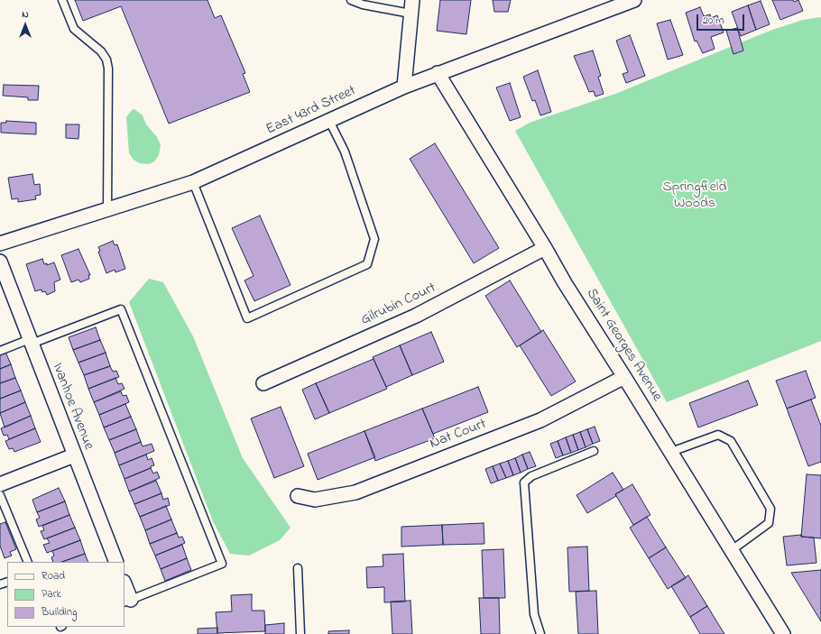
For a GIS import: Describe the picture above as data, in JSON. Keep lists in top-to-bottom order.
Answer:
{
  "streets": {
    "street": [
      "East 43rd Street",
      "Gilrubin Court",
      "Saint Georges Avenue",
      "Ivanhoe Avenue",
      "Nat Court"
    ]
  },
  "crossings": [
    ["East 43rd Street", "Saint Georges Avenue"],
    ["Gilrubin Court", "Saint Georges Avenue"],
    ["Saint Georges Avenue", "Nat Court"]
  ],
  "parks": ["Springfield Woods"],
  "legend": ["Road", "Park", "Building"],
  "scale_bar": "20 m",
  "north": "top"
}
